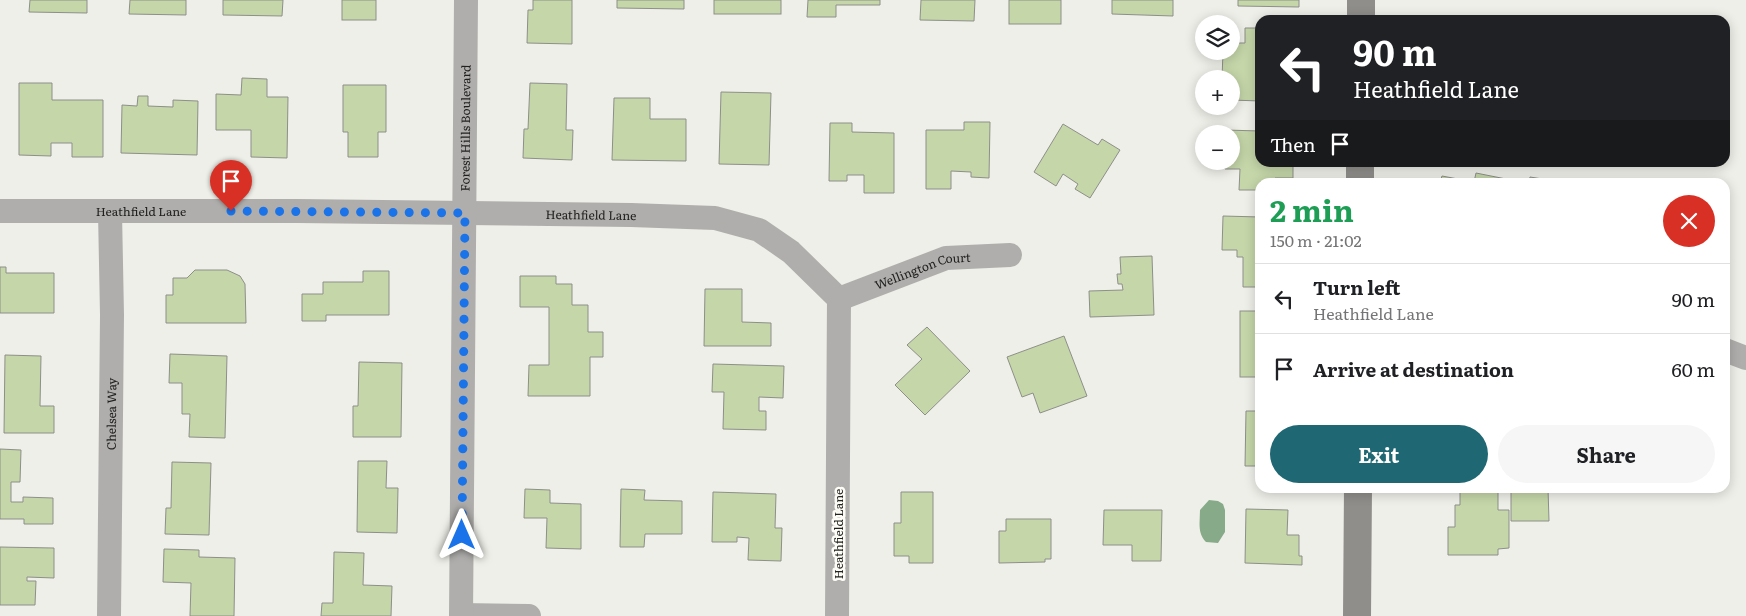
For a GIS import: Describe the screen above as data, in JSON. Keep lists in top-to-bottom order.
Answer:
{
  "streets": {
    "street": [
      "Forest Hills Boulevard",
      "Heathfield Lane",
      "Wellington Court",
      "Chelsea Way"
    ]
  },
  "crossings": [
    ["Forest Hills Boulevard", "Heathfield Lane"],
    ["Heathfield Lane", "Wellington Court"],
    ["Heathfield Lane", "Chelsea Way"]
  ],
  "page": {
    "map_buttons": ["+", "−"],
    "turn": ["90 m", "Heathfield Lane"],
    "then": "Then",
    "heading": ["2 min", "150 m · 21:02"],
    "list": [
      {
        "name": "Turn left",
        "note": "Heathfield Lane",
        "value": "90 m"
      },
      {
        "name": "Arrive at destination",
        "value": "60 m"
      }
    ],
    "buttons": ["Exit", "Share"]
  }
}
